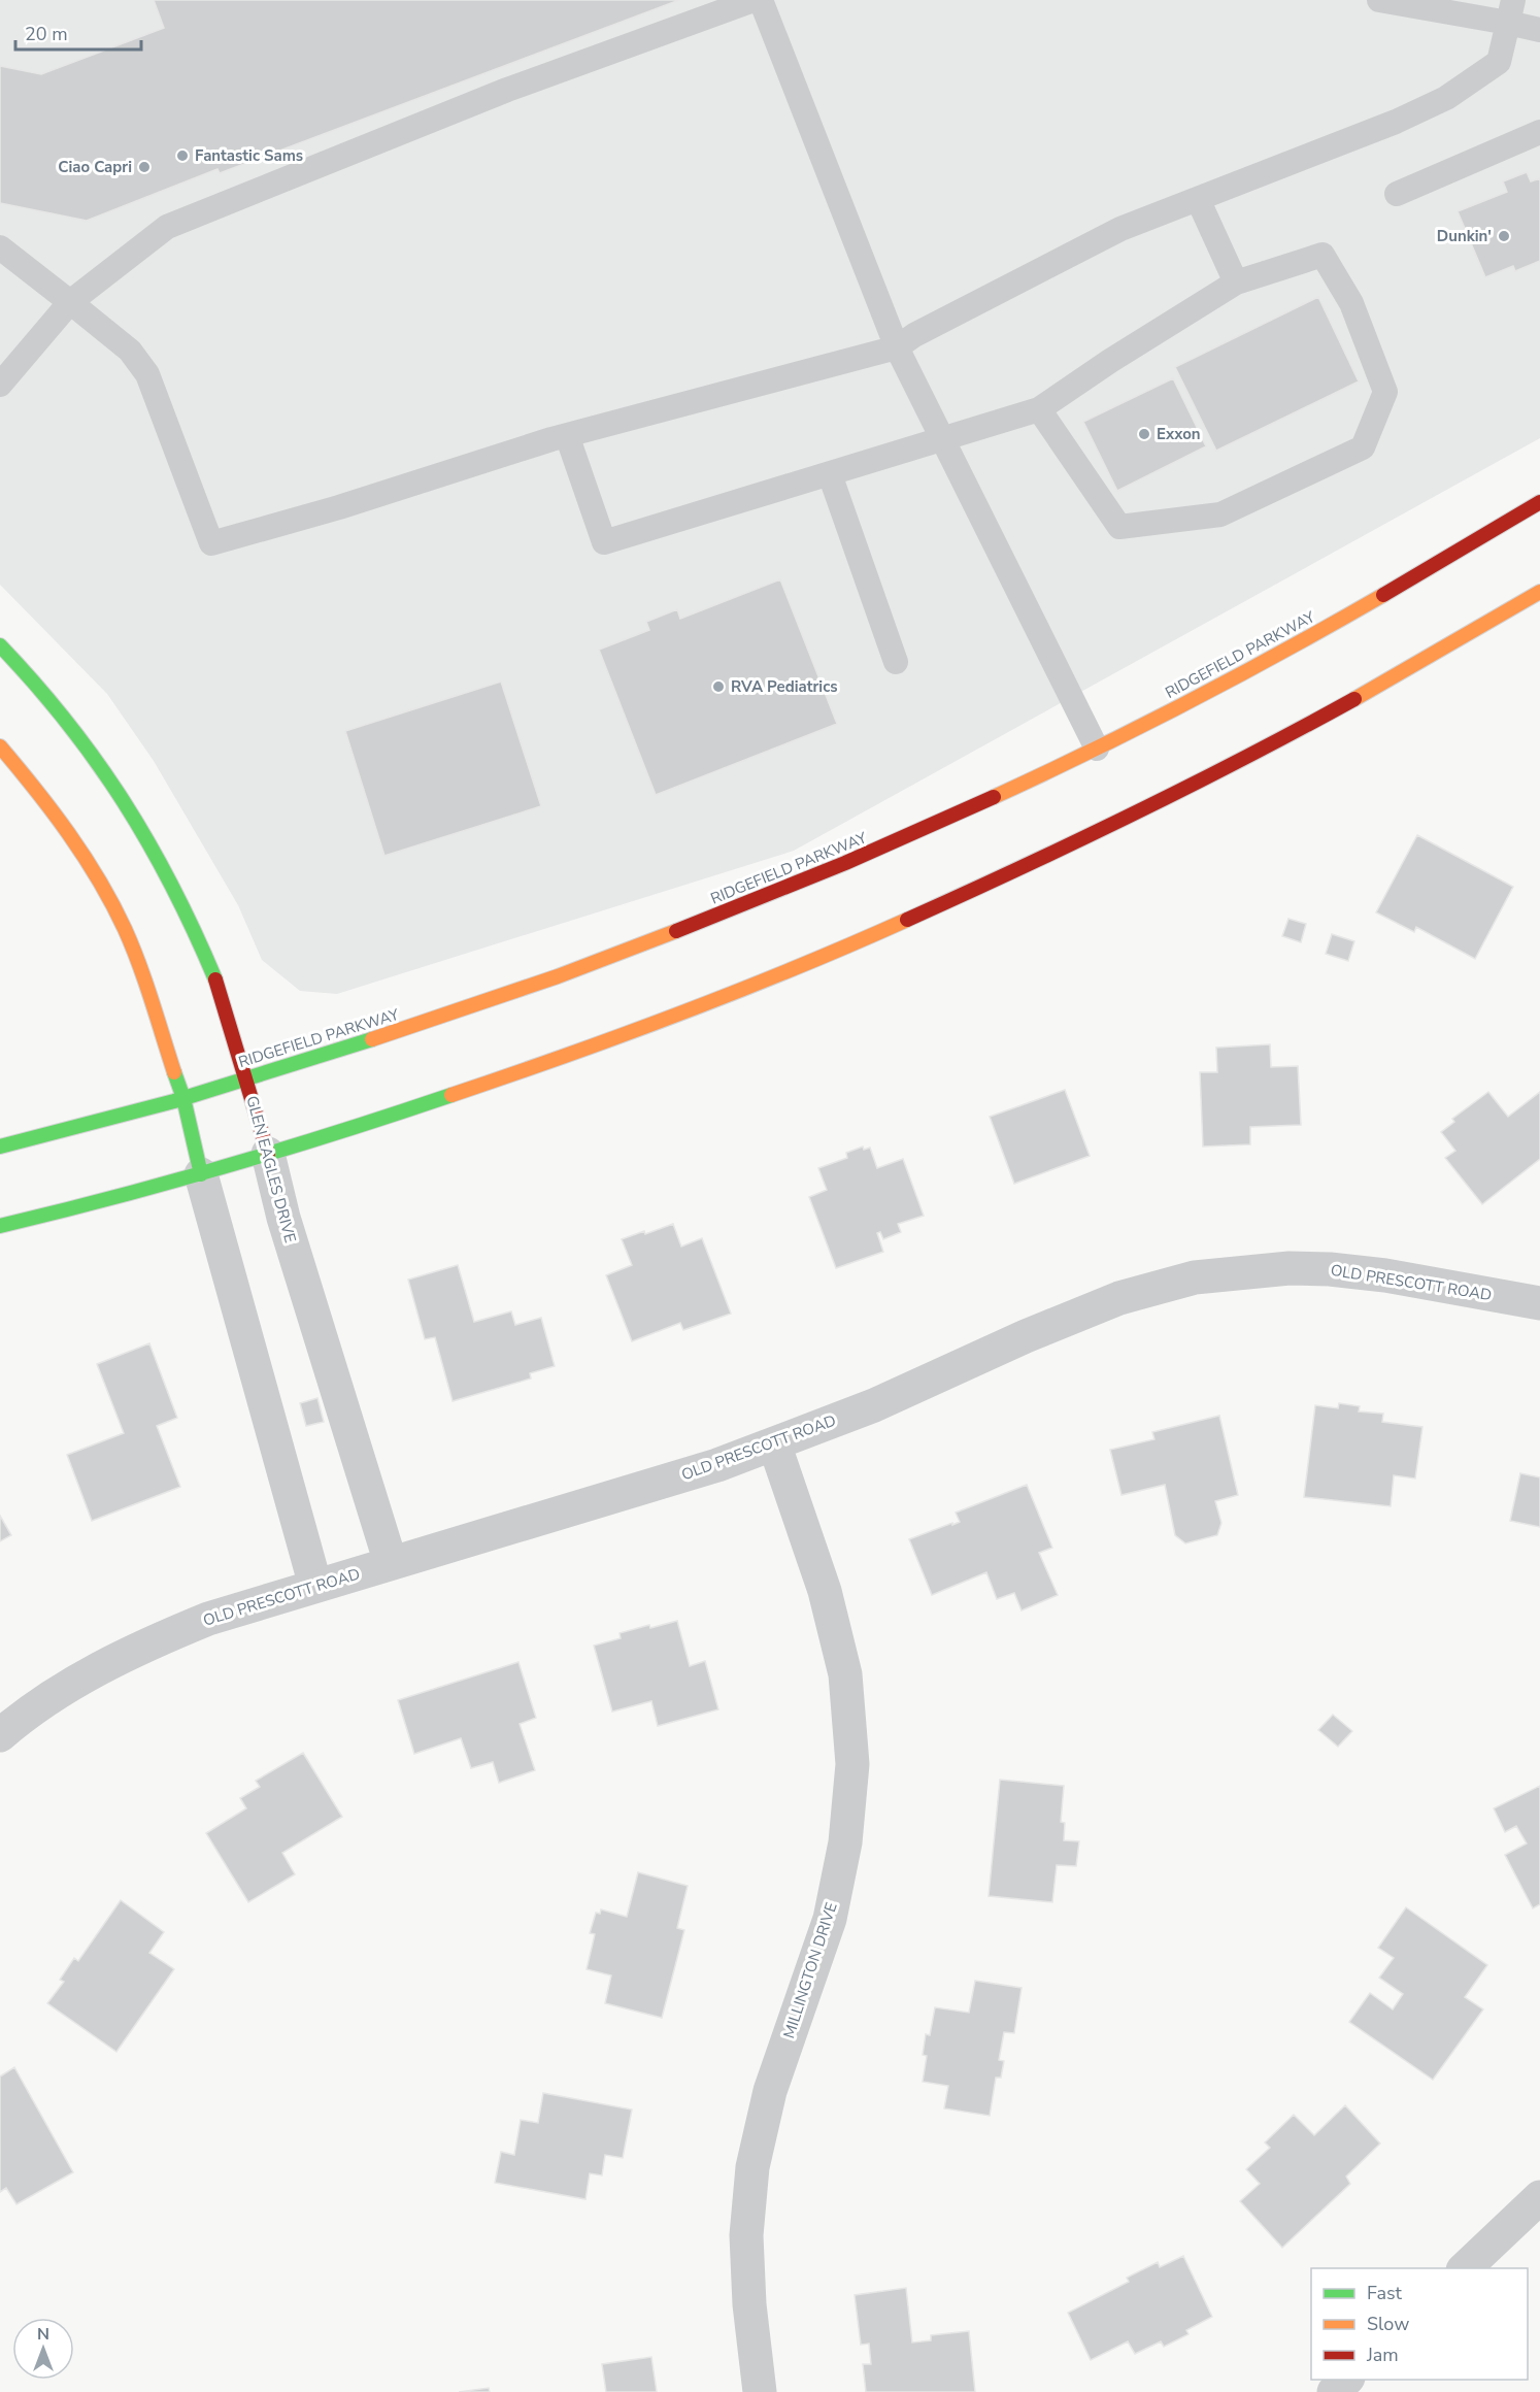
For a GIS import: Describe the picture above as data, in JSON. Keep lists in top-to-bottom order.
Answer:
{
  "streets": {
    "main road": ["RIDGEFIELD PARKWAY", "GLEN EAGLES DRIVE"],
    "street": ["OLD PRESCOTT ROAD", "MILLINGTON DRIVE"]
  },
  "crossings": [
    ["RIDGEFIELD PARKWAY", "GLEN EAGLES DRIVE"],
    ["GLEN EAGLES DRIVE", "OLD PRESCOTT ROAD"],
    ["OLD PRESCOTT ROAD", "MILLINGTON DRIVE"]
  ],
  "places": [
    "Fantastic Sams",
    "Ciao Capri",
    "Dunkin'",
    "Exxon",
    "RVA Pediatrics"
  ],
  "legend": ["Fast", "Slow", "Jam"],
  "scale_bar": "20 m",
  "north": "top"
}
